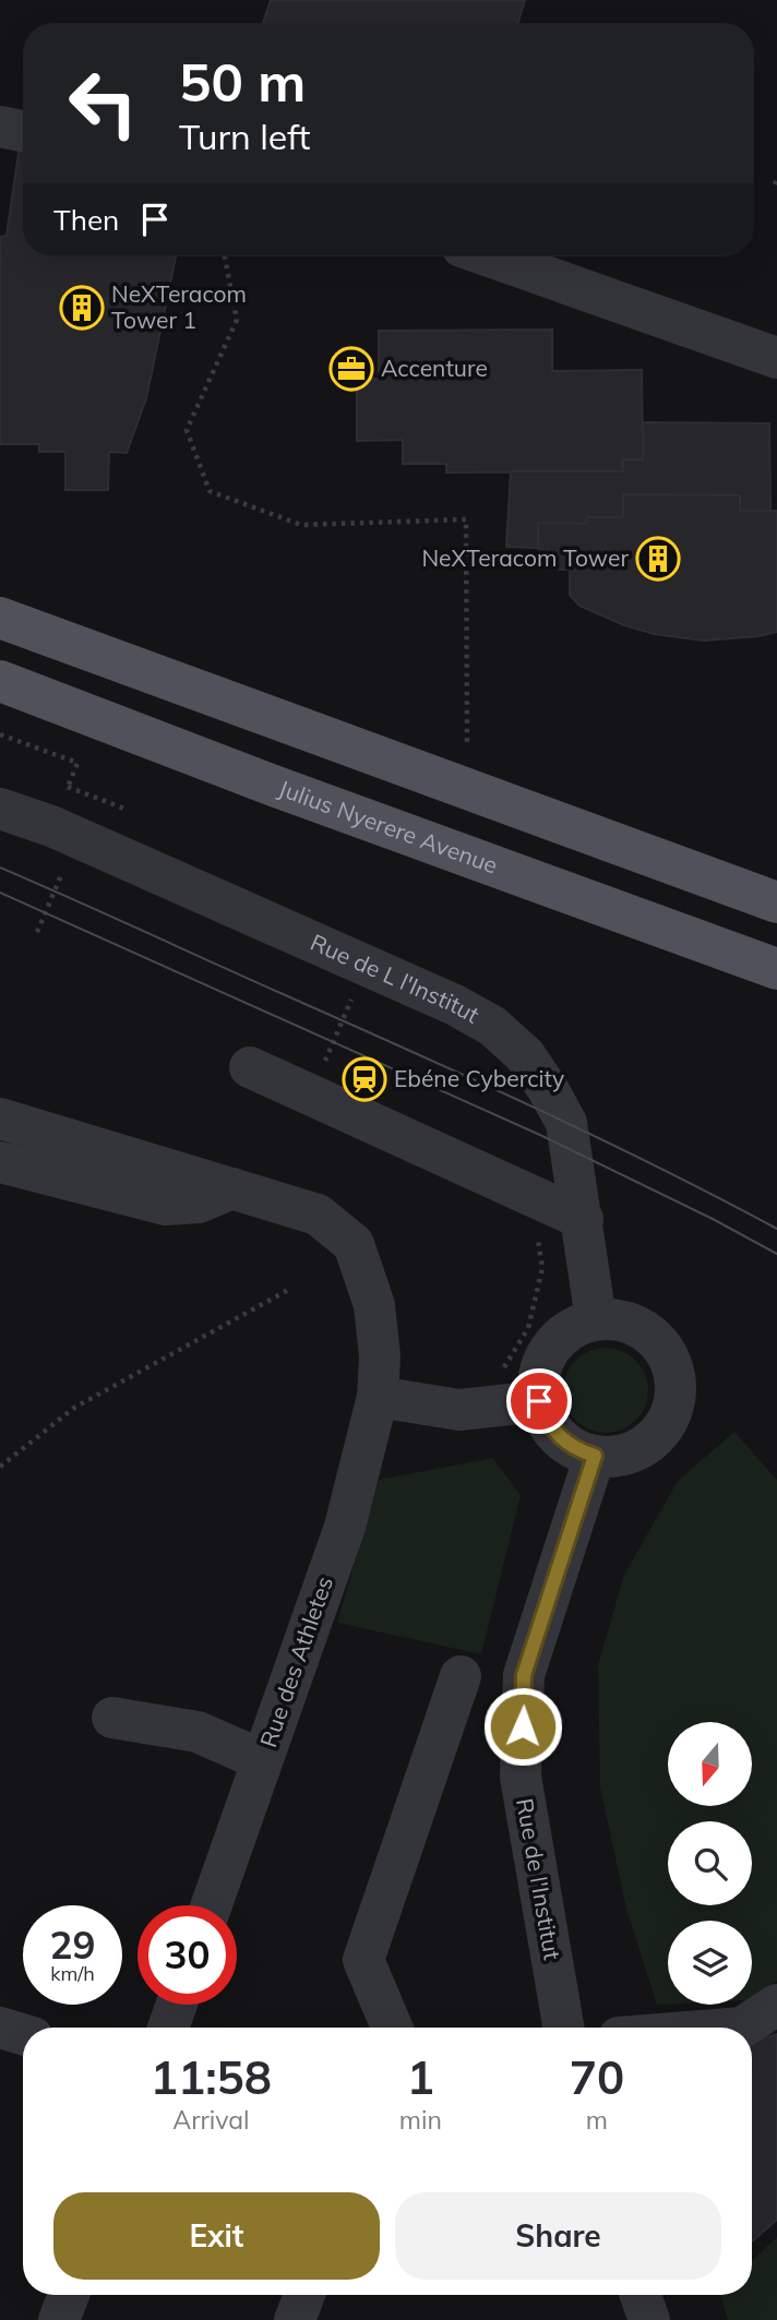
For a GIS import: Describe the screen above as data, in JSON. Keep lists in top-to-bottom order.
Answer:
{
  "streets": {
    "main road": ["Julius Nyerere Avenue"],
    "street": ["Rue de L l'Institut", "Rue des Athletes", "Rue de l'Institut"]
  },
  "crossings": [
    ["Rue de L l'Institut", "Rue de l'Institut"]
  ],
  "places": {
    "building": ["NeXTeracom Tower 1", "NeXTeracom Tower"],
    "office": ["Accenture"],
    "station": ["Ebéne Cybercity"]
  },
  "north": "bottom",
  "page": {
    "turn": ["50 m", "Turn left"],
    "then": "Then",
    "speed": "29 km/h",
    "limit": "30",
    "eta": [
      "11:58",
      "Arrival",
      "1",
      "min",
      "70",
      "m"
    ],
    "buttons": ["Exit", "Share"]
  }
}
